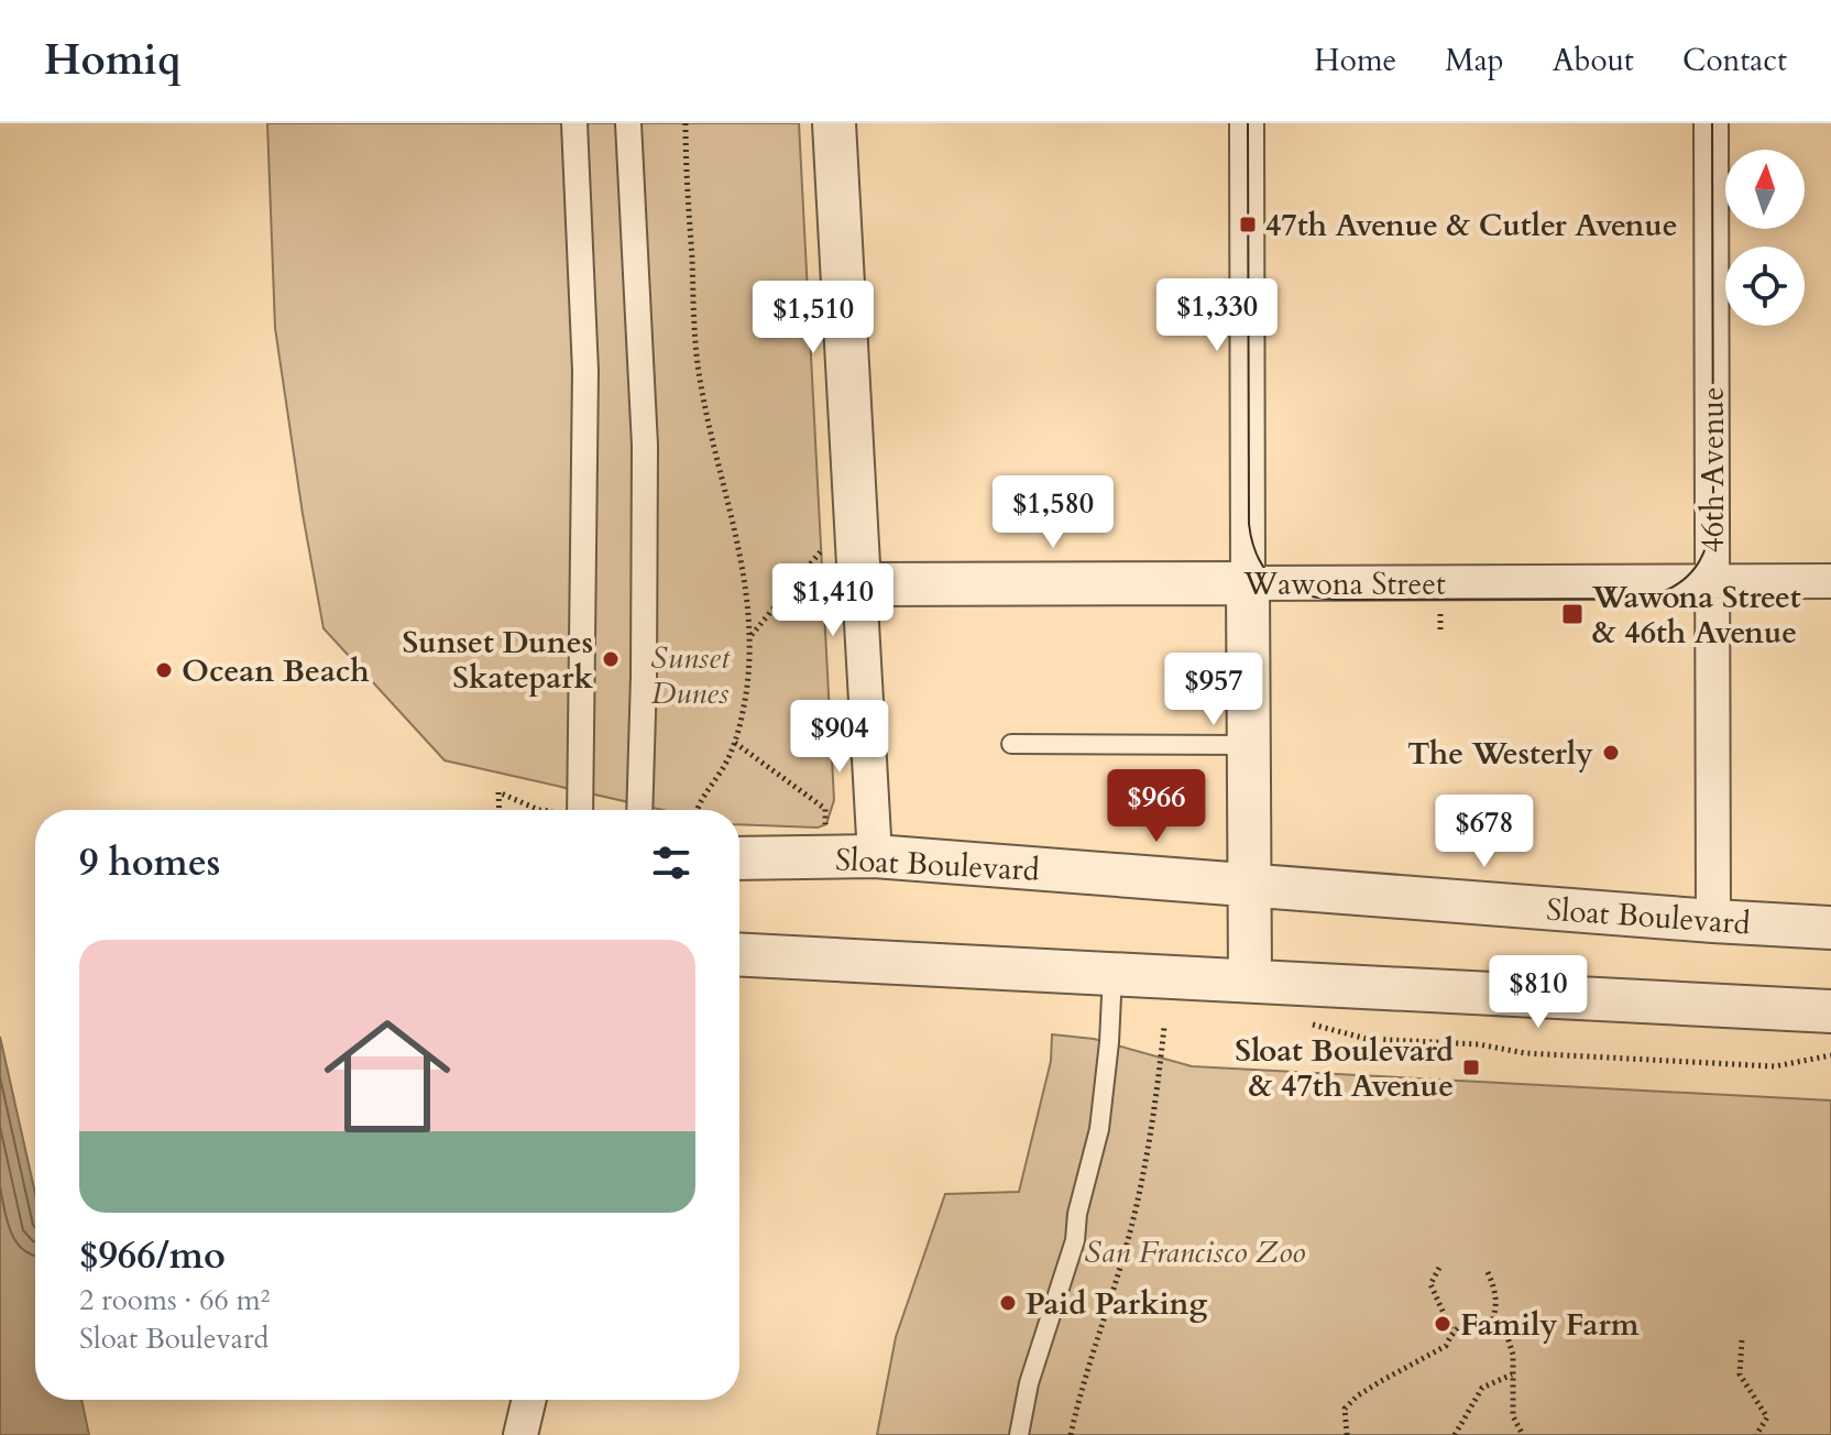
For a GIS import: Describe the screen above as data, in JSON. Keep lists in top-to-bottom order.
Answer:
{
  "streets": {
    "street": ["46th Avenue", "Wawona Street", "Sloat Boulevard"]
  },
  "crossings": [
    ["46th Avenue", "Wawona Street"],
    ["46th Avenue", "Sloat Boulevard"]
  ],
  "parks": ["Sunset Dunes", "San Francisco Zoo"],
  "places": {
    "transit": ["47th Avenue & Cutler Avenue", "Wawona Street & 46th Avenue", "Sloat Boulevard & 47th Avenue"],
    "other": [
      "Sunset Dunes Skatepark",
      "Ocean Beach",
      "The Westerly",
      "Paid Parking",
      "Family Farm"
    ]
  },
  "north": "top",
  "page": {
    "header": "Homiq",
    "nav": [
      "Home",
      "Map",
      "About",
      "Contact"
    ],
    "price": [
      "$1,330",
      "$1,510",
      "$1,580",
      "$1,410",
      "$957",
      "$904",
      "$966",
      "$678",
      "$810"
    ],
    "heading": "9 homes",
    "list": [
      {
        "name": "$966/mo",
        "note": "2 rooms · 66 m² · Sloat Boulevard"
      }
    ]
  }
}
